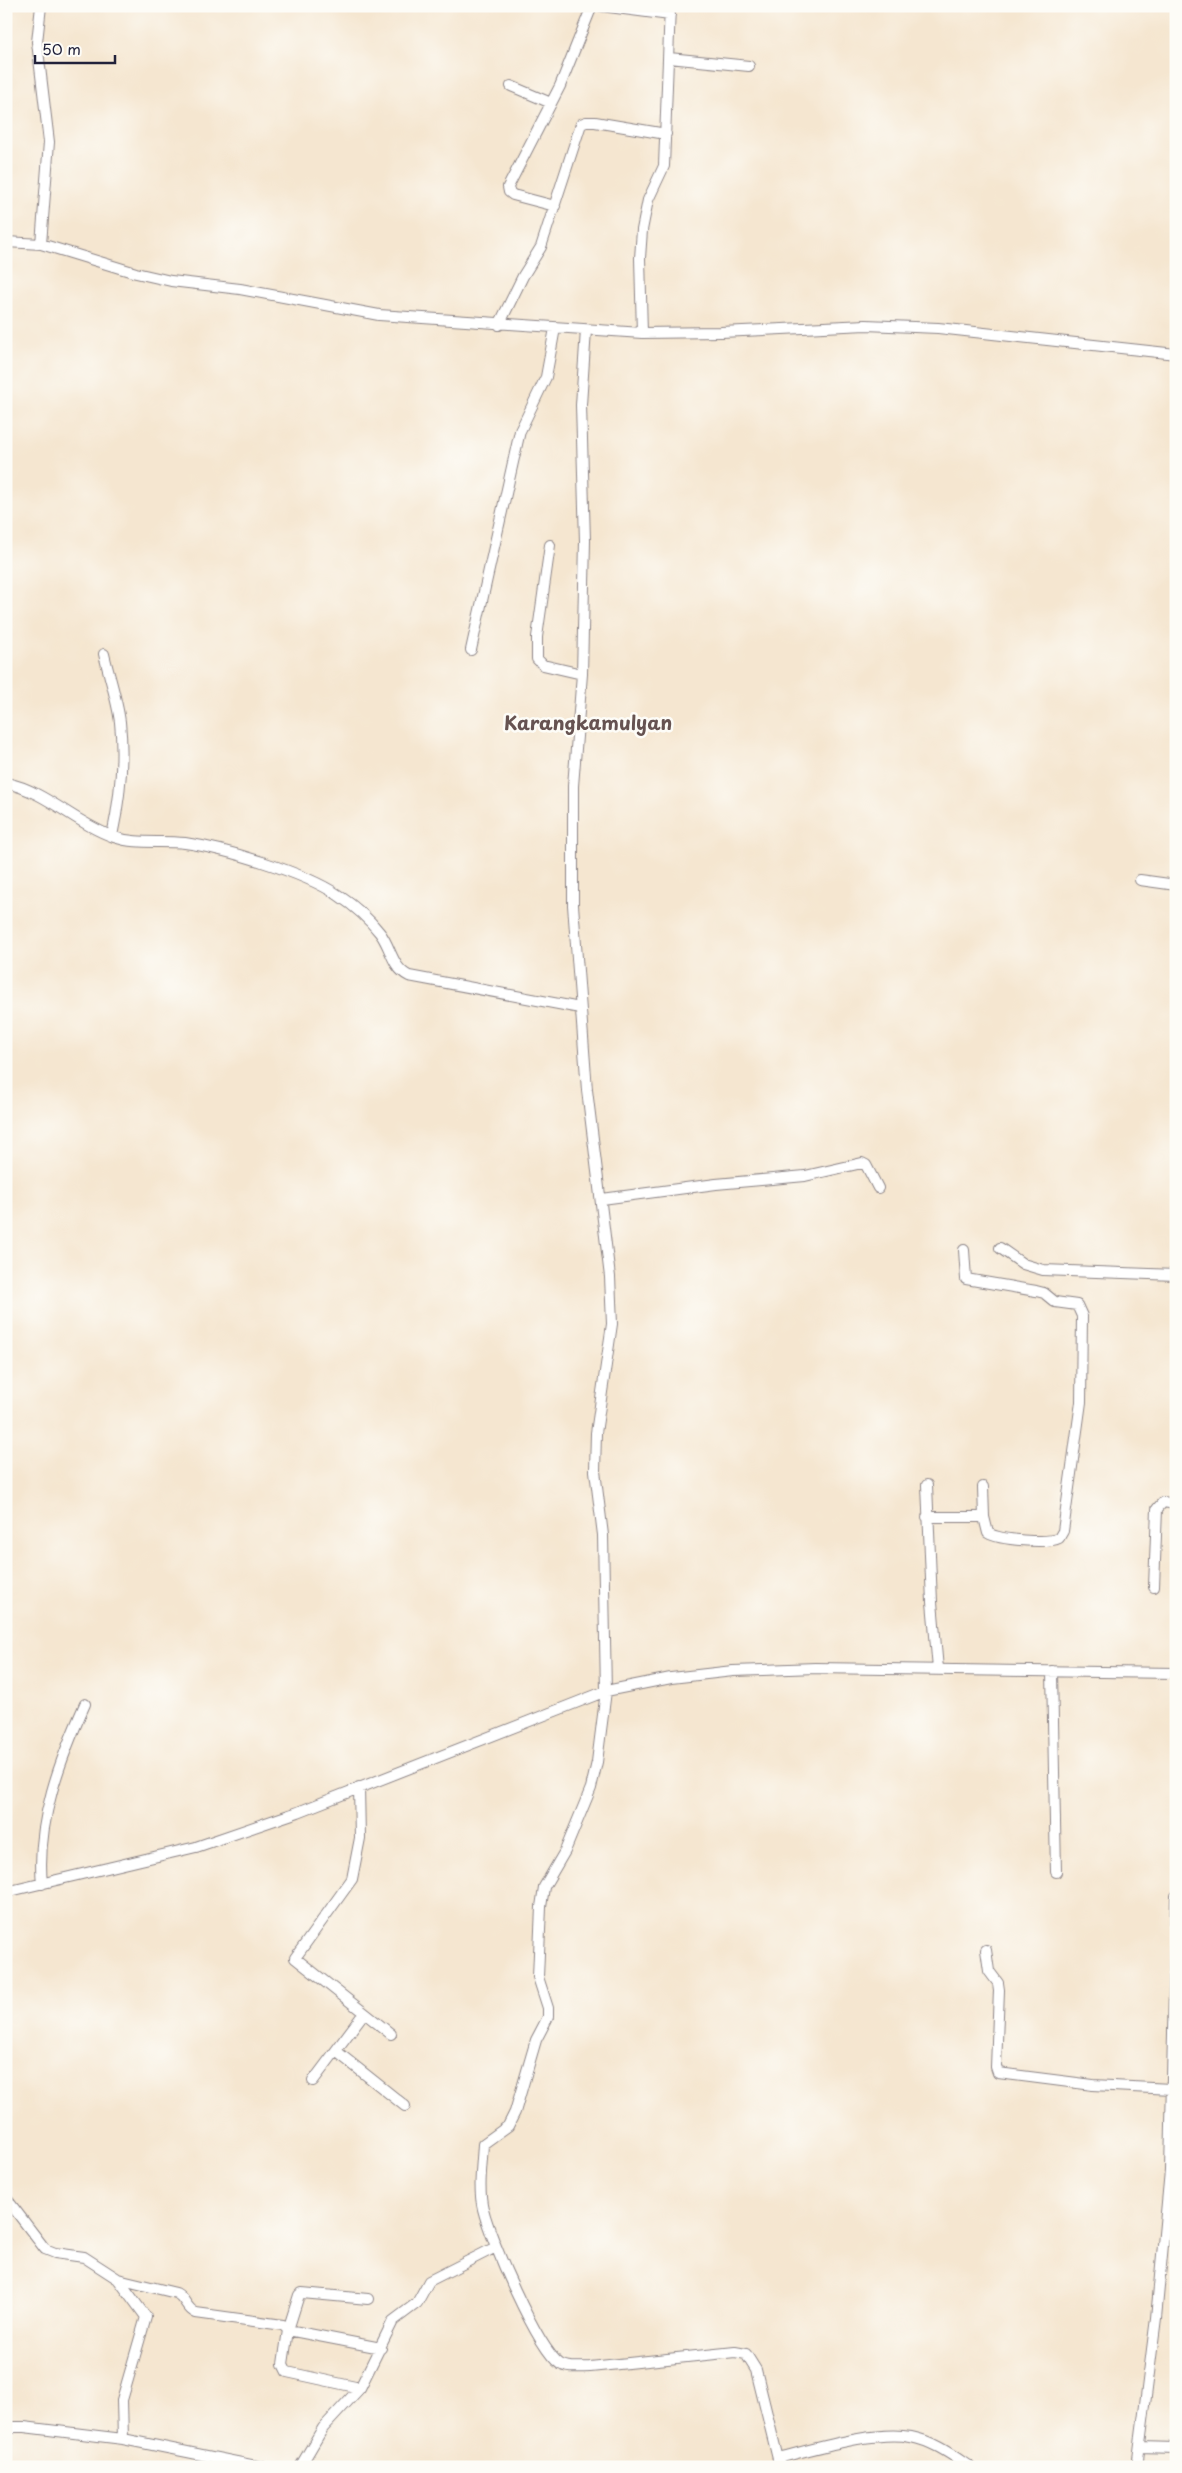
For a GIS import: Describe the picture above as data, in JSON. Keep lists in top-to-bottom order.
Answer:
{
  "districts": ["Karangkamulyan"],
  "scale_bar": "50 m"
}
